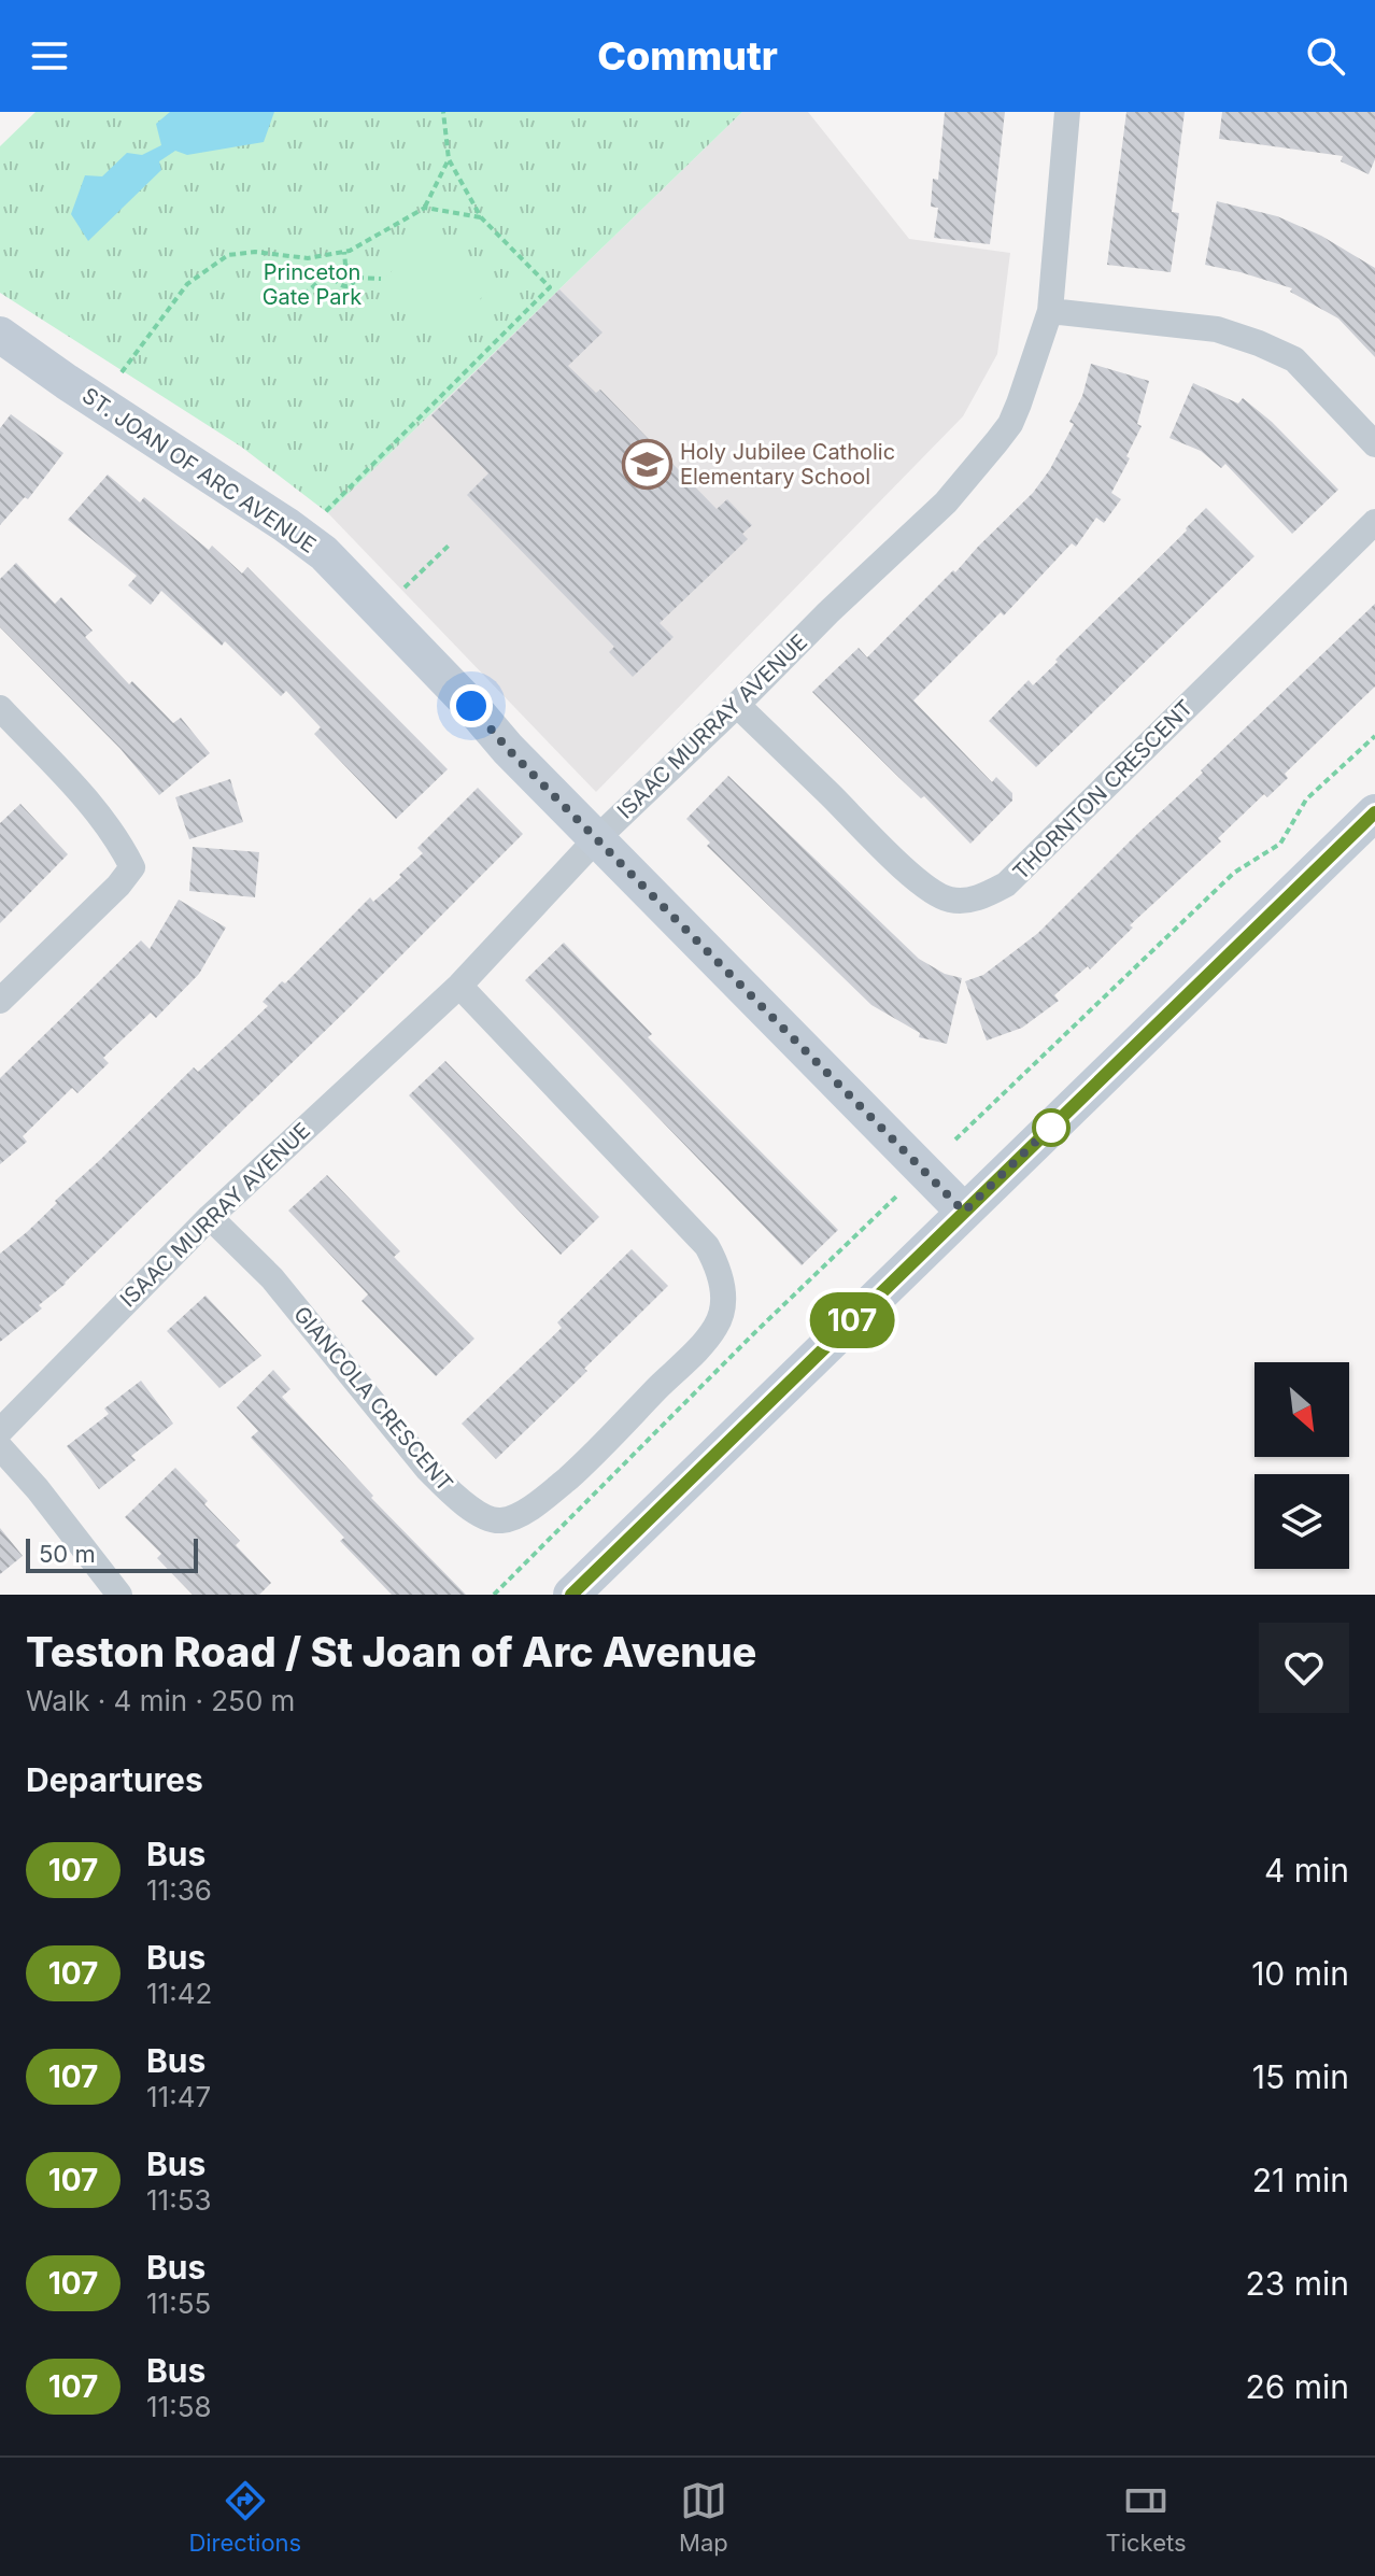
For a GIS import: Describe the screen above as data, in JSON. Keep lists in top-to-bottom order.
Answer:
{
  "streets": {
    "street": [
      "ST. JOAN OF ARC AVENUE",
      "ISAAC MURRAY AVENUE",
      "THORNTON CRESCENT",
      "GIANCOLA CRESCENT"
    ]
  },
  "crossings": [
    ["ST. JOAN OF ARC AVENUE", "ISAAC MURRAY AVENUE"],
    ["ISAAC MURRAY AVENUE", "THORNTON CRESCENT"],
    ["ISAAC MURRAY AVENUE", "GIANCOLA CRESCENT"]
  ],
  "parks": ["Princeton Gate Park"],
  "places": {
    "school or university": ["Holy Jubilee Catholic Elementary School"]
  },
  "lines": ["bus line 107"],
  "scale_bar": "50 m",
  "north": "bottom right",
  "page": {
    "header": "Commutr",
    "on_map": "107",
    "scale": "50 m",
    "heading": [
      ["Teston Road / St Joan of Arc Avenue", "Walk · 4 min · 250 m"],
      "Departures"
    ],
    "list": [
      {
        "mark": "107",
        "name": "Bus",
        "note": "11:36",
        "value": "4 min"
      },
      {
        "mark": "107",
        "name": "Bus",
        "note": "11:42",
        "value": "10 min"
      },
      {
        "mark": "107",
        "name": "Bus",
        "note": "11:47",
        "value": "15 min"
      },
      {
        "mark": "107",
        "name": "Bus",
        "note": "11:53",
        "value": "21 min"
      },
      {
        "mark": "107",
        "name": "Bus",
        "note": "11:55",
        "value": "23 min"
      },
      {
        "mark": "107",
        "name": "Bus",
        "note": "11:58",
        "value": "26 min"
      }
    ],
    "tabs": ["Directions", "Map", "Tickets"]
  }
}
